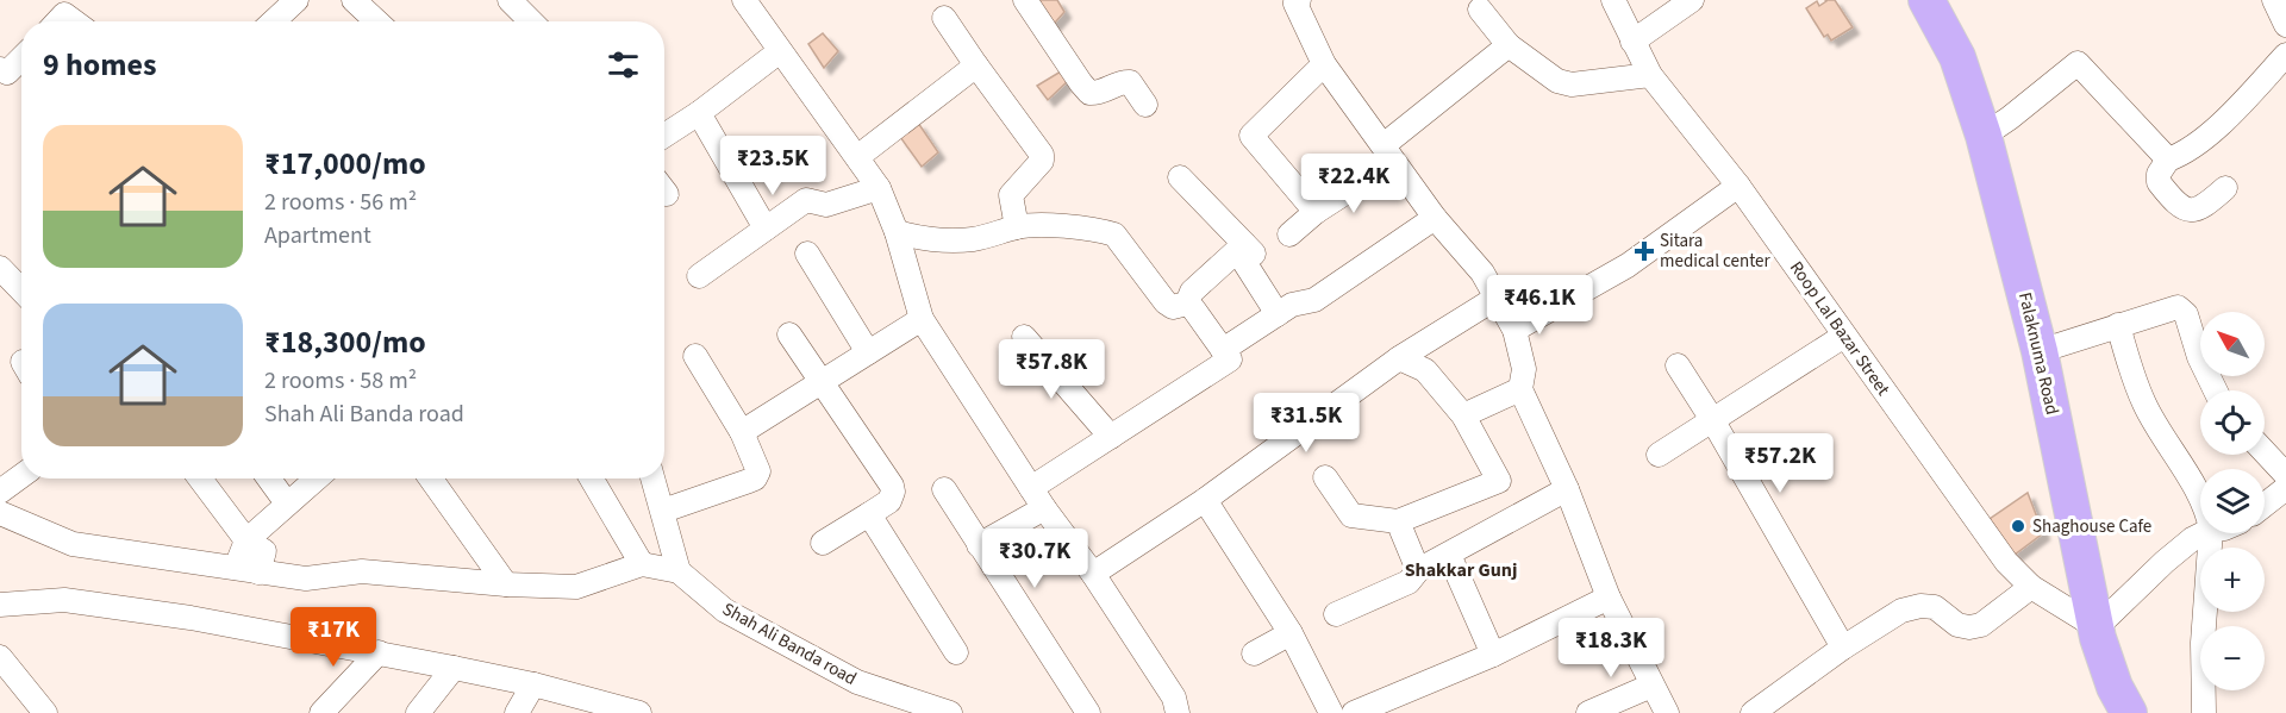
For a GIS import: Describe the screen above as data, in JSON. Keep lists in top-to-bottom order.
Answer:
{
  "streets": {
    "highway": ["Falaknuma Road"],
    "street": ["Roop Lal Bazar Street", "Shah Ali Banda road"]
  },
  "crossings": [
    ["Roop Lal Bazar Street", "Falaknuma Road"]
  ],
  "districts": ["Shakkar Gunj"],
  "places": {
    "health": ["Sitara medical center"],
    "other": ["Shaghouse Cafe"]
  },
  "north": "top left",
  "page": {
    "heading": "9 homes",
    "list": [
      {
        "name": "₹17,000/mo",
        "note": "2 rooms · 56 m² · Apartment"
      },
      {
        "name": "₹18,300/mo",
        "note": "2 rooms · 58 m² · Shah Ali Banda road"
      }
    ],
    "price": [
      "₹23.5K",
      "₹22.4K",
      "₹46.1K",
      "₹57.8K",
      "₹31.5K",
      "₹57.2K",
      "₹30.7K",
      "₹17K",
      "₹18.3K"
    ],
    "map_buttons": ["+", "−"]
  }
}
